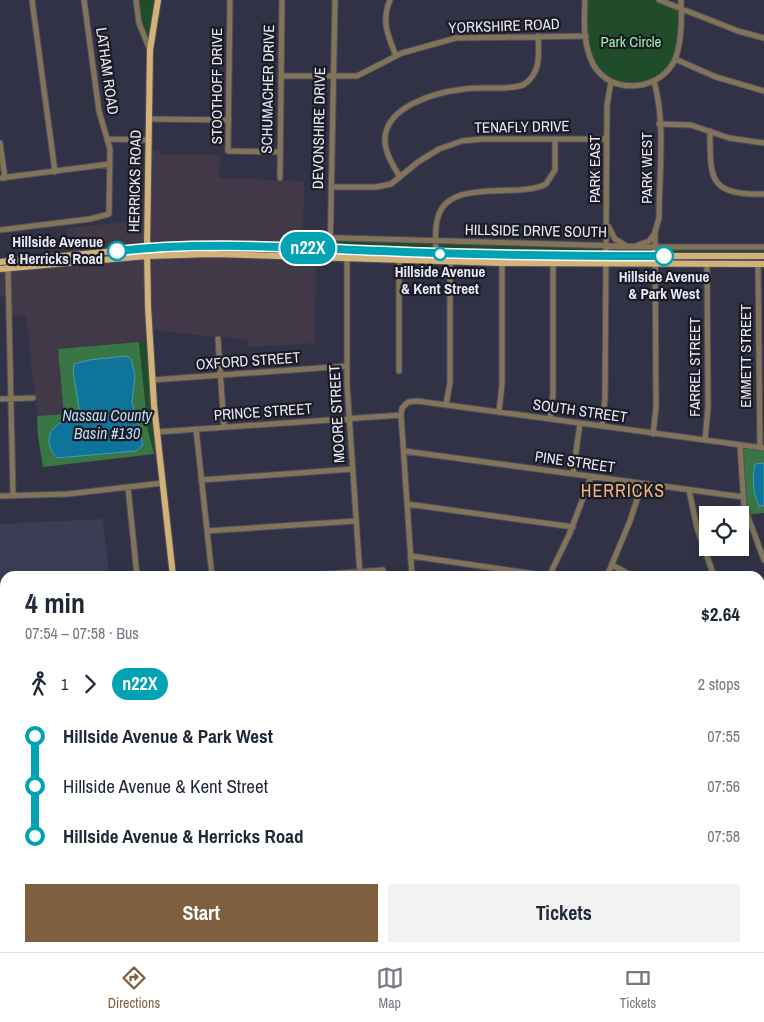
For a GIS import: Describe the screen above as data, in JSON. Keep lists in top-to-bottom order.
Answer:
{
  "streets": {
    "main road": ["HERRICKS ROAD"],
    "street": [
      "YORKSHIRE ROAD",
      "LATHAM ROAD",
      "STOOTHOFF DRIVE",
      "SCHUMACHER DRIVE",
      "TENAFLY DRIVE",
      "DEVONSHIRE DRIVE",
      "PARK WEST",
      "PARK EAST",
      "HILLSIDE DRIVE SOUTH",
      "EMMETT STREET",
      "OXFORD STREET",
      "FARREL STREET",
      "SOUTH STREET",
      "PRINCE STREET",
      "MOORE STREET",
      "PINE STREET"
    ]
  },
  "crossings": [
    ["YORKSHIRE ROAD", "SCHUMACHER DRIVE"],
    ["YORKSHIRE ROAD", "DEVONSHIRE DRIVE"],
    ["STOOTHOFF DRIVE", "SCHUMACHER DRIVE"],
    ["TENAFLY DRIVE", "DEVONSHIRE DRIVE"],
    ["TENAFLY DRIVE", "PARK EAST"],
    ["DEVONSHIRE DRIVE", "HILLSIDE DRIVE SOUTH"],
    ["PARK WEST", "HILLSIDE DRIVE SOUTH"],
    ["PARK WEST", "SOUTH STREET"],
    ["PARK EAST", "HILLSIDE DRIVE SOUTH"],
    ["PARK EAST", "SOUTH STREET"],
    ["HERRICKS ROAD", "OXFORD STREET"],
    ["HERRICKS ROAD", "PRINCE STREET"],
    ["EMMETT STREET", "SOUTH STREET"],
    ["OXFORD STREET", "MOORE STREET"],
    ["FARREL STREET", "SOUTH STREET"],
    ["SOUTH STREET", "PRINCE STREET"],
    ["PRINCE STREET", "MOORE STREET"]
  ],
  "districts": ["HERRICKS"],
  "water": ["Nassau County Basin #130"],
  "parks": ["Park Circle"],
  "places": ["Hillside Avenue & Herricks Road", "Hillside Avenue & Kent Street", "Hillside Avenue & Park West"],
  "lines": ["bus line n22X"],
  "page": {
    "on_map": "n22X",
    "heading": ["4 min", "07:54 – 07:58 · Bus", "$2.64"],
    "legs": ["1", "n22X", "2 stops"],
    "list": [
      {
        "name": "Hillside Avenue & Park West",
        "value": "07:55"
      },
      {
        "name": "Hillside Avenue & Kent Street",
        "value": "07:56"
      },
      {
        "name": "Hillside Avenue & Herricks Road",
        "value": "07:58"
      }
    ],
    "buttons": ["Start", "Tickets"],
    "tabs": ["Directions", "Map", "Tickets"]
  }
}
